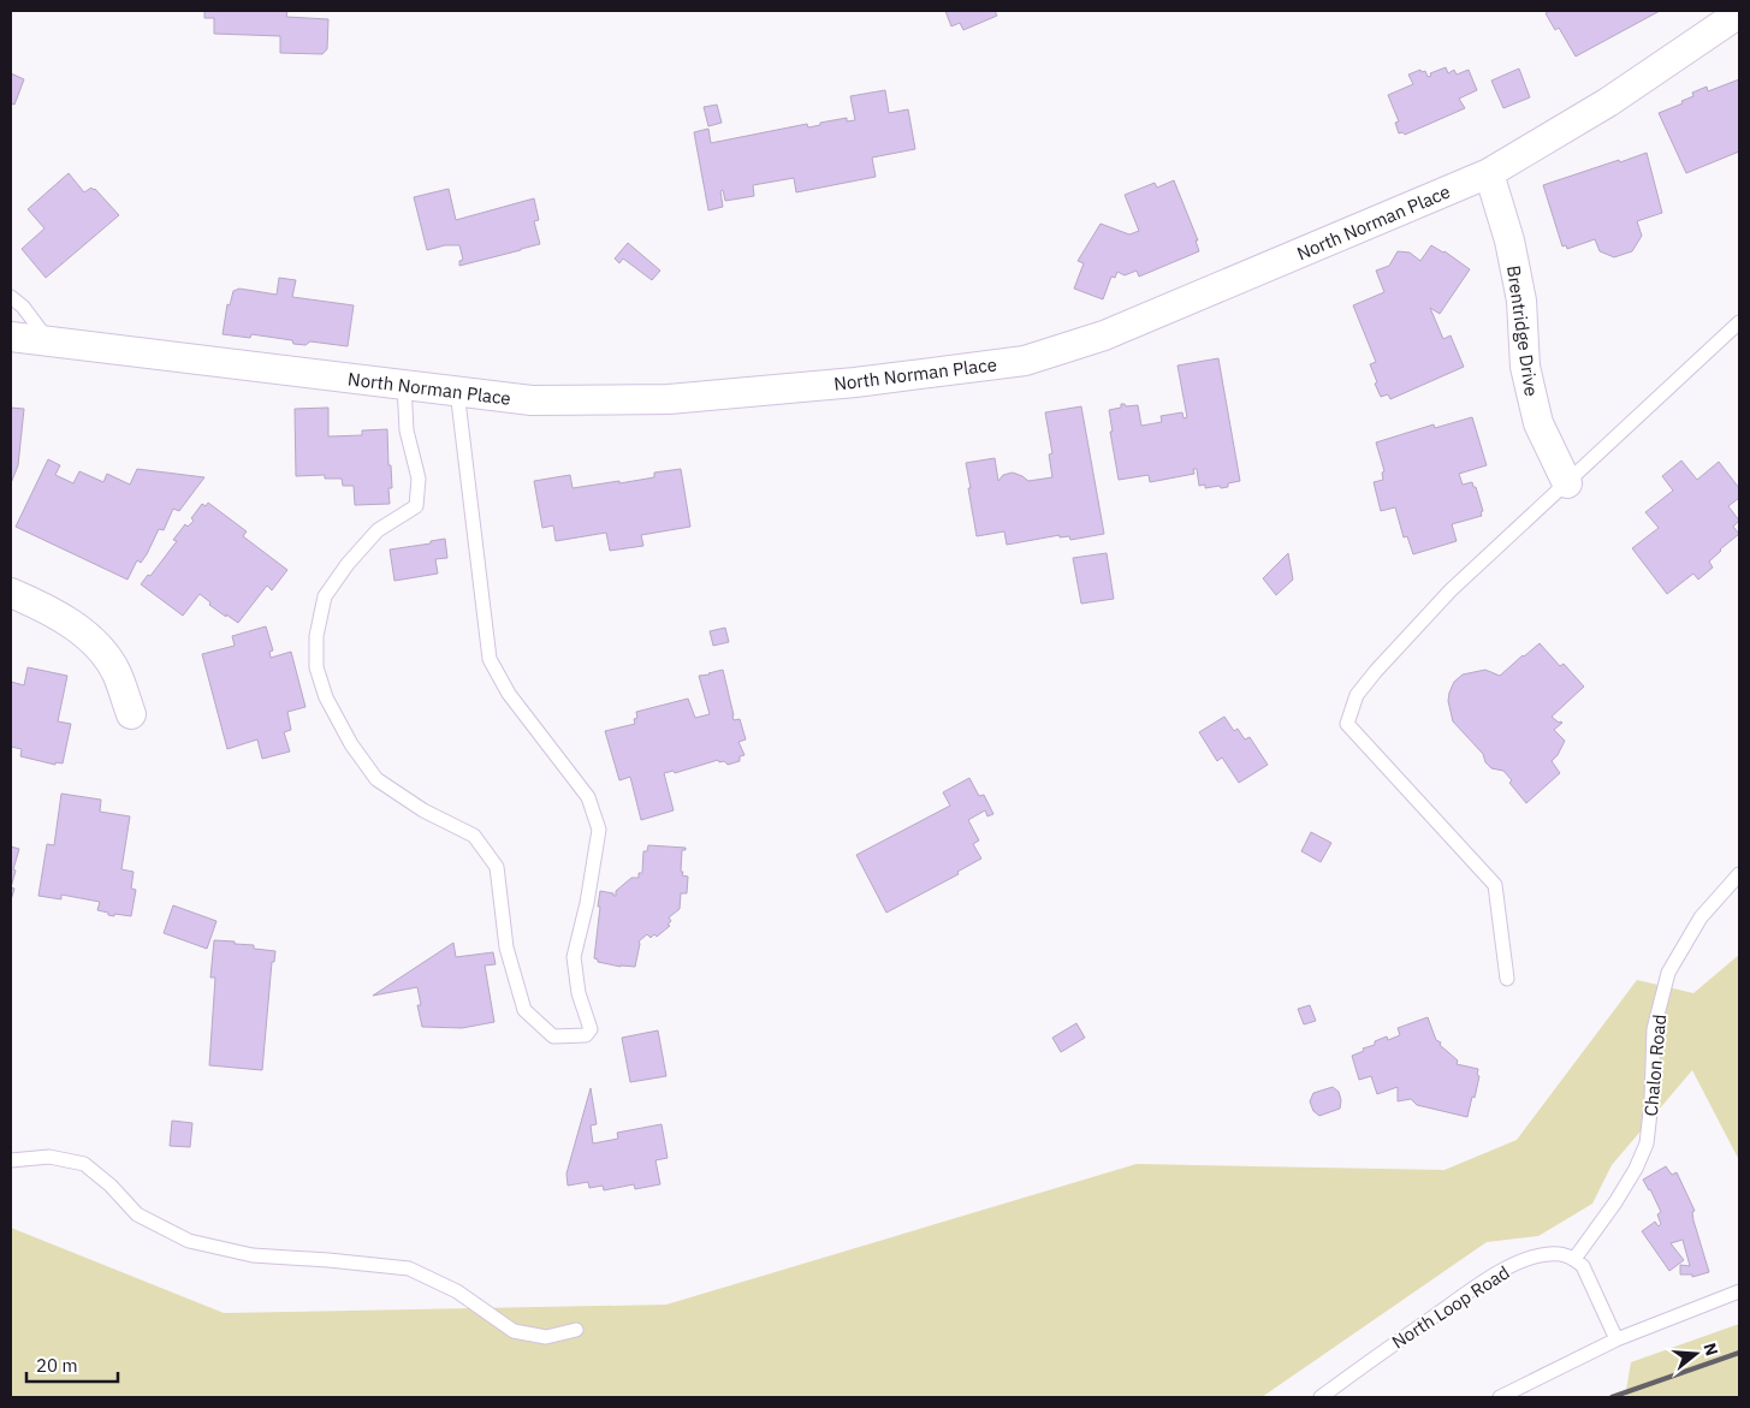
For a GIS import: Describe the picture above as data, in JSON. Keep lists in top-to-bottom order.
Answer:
{
  "streets": {
    "street": ["North Norman Place", "Brentridge Drive"],
    "lane": ["Chalon Road", "North Loop Road"]
  },
  "crossings": [
    ["North Norman Place", "Brentridge Drive"],
    ["Chalon Road", "North Loop Road"]
  ],
  "scale_bar": "20 m",
  "north": "right"
}
